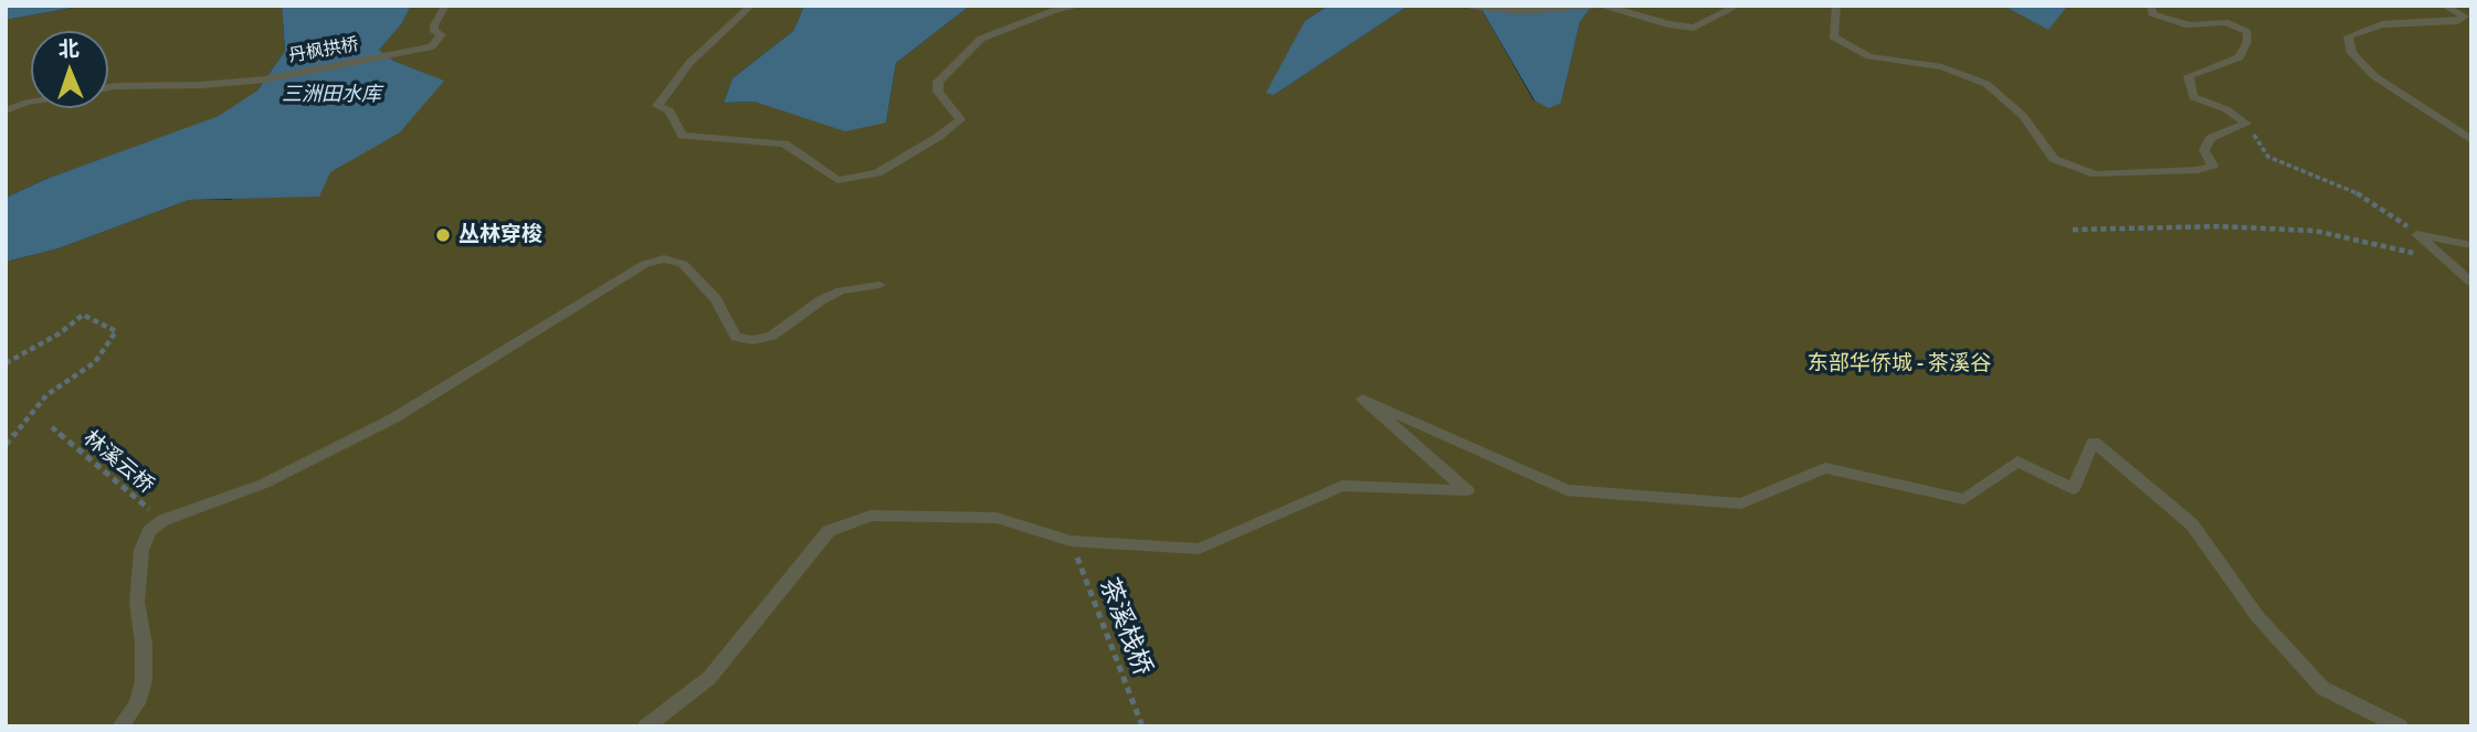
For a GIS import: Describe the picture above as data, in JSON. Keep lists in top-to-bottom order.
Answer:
{
  "streets": {
    "lane": ["丹枫拱桥"],
    "path": ["林溪云桥", "茶溪栈桥"]
  },
  "water": ["三洲田水库"],
  "parks": ["东部华侨城 - 茶溪谷"],
  "places": ["丛林穿梭"],
  "north": "top"
}
